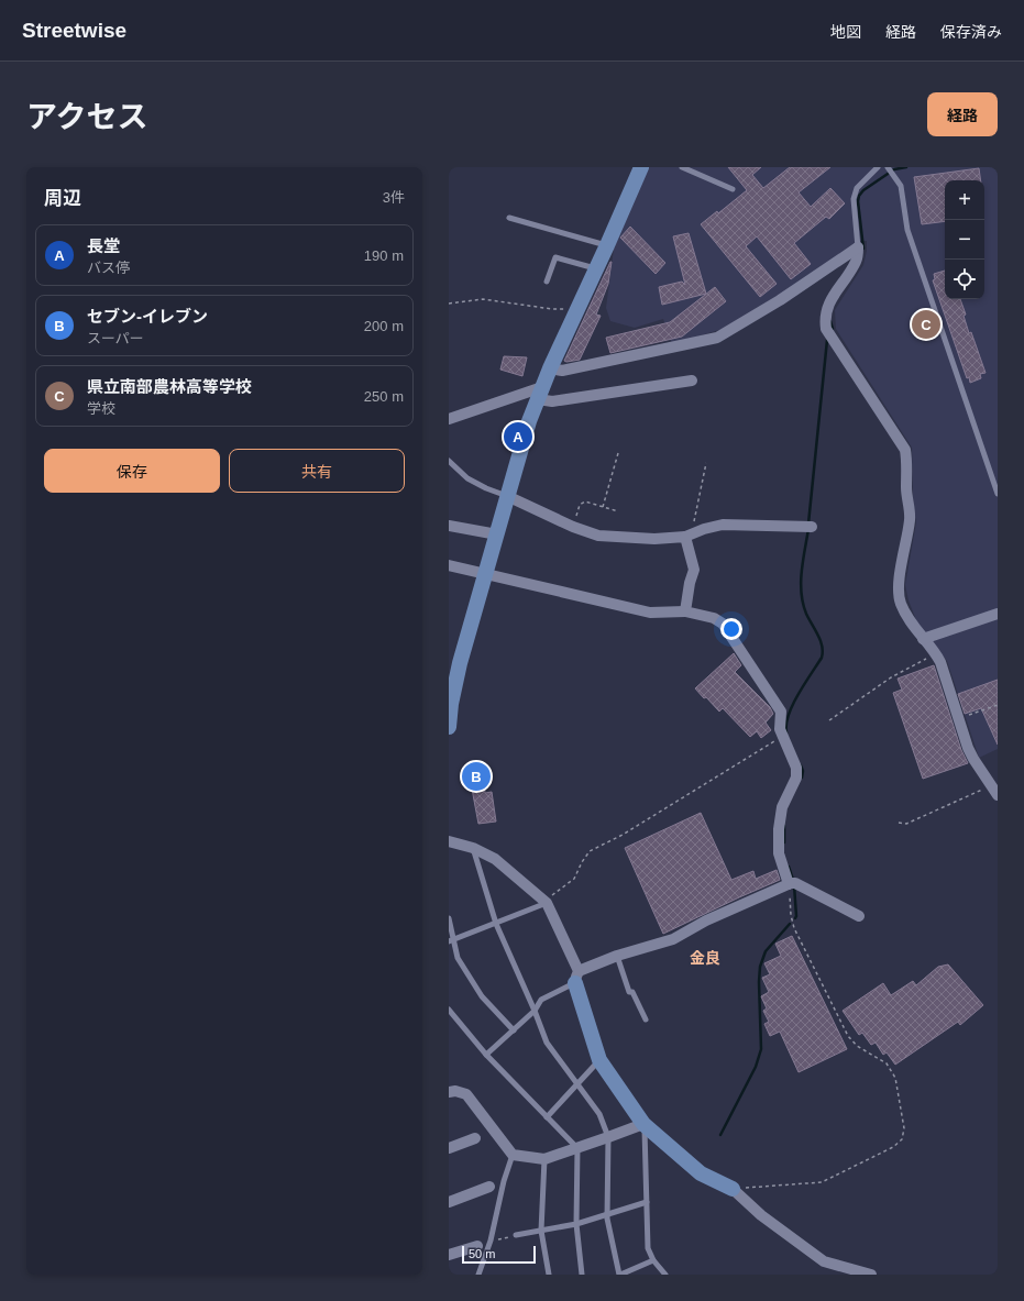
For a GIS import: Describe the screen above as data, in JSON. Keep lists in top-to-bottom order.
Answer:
{
  "districts": ["金良"],
  "scale_bar": "50 m",
  "page": {
    "header": "Streetwise",
    "nav": ["地図", "経路", "保存済み"],
    "title": "アクセス",
    "buttons": [
      "経路",
      ["保存", "共有"]
    ],
    "heading": ["周辺", "3件"],
    "map_buttons": ["+", "−"],
    "list": [
      {
        "mark": "A",
        "name": "長堂",
        "note": "バス停",
        "value": "190 m"
      },
      {
        "mark": "B",
        "name": "セブン-イレブン",
        "note": "スーパー",
        "value": "200 m"
      },
      {
        "mark": "C",
        "name": "県立南部農林高等学校",
        "note": "学校",
        "value": "250 m"
      }
    ],
    "pins": ["C", "A", "B"],
    "scale": "50 m"
  }
}
